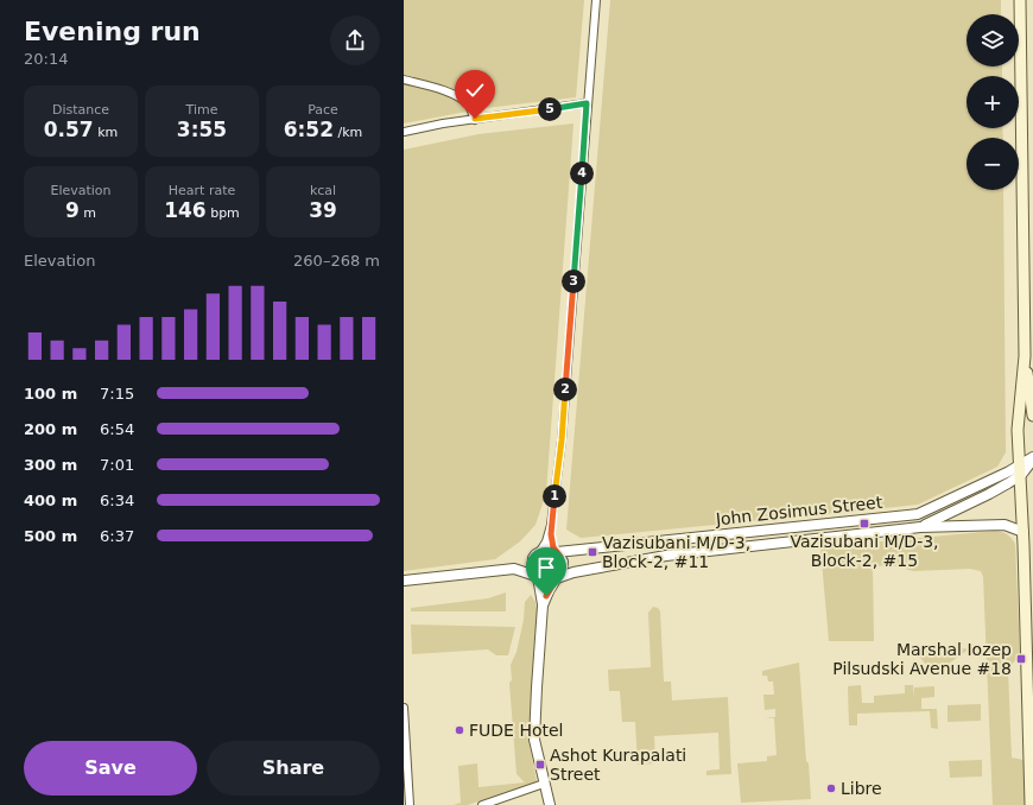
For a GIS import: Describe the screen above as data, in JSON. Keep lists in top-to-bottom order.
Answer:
{
  "streets": {
    "street": ["John Zosimus Street"]
  },
  "places": {
    "transit": [
      "Vazisubani M/D-3, Block-2, #15",
      "Vazisubani M/D-3, Block-2, #11",
      "Marshal Iozep Pilsudski Avenue #18",
      "Ashot Kurapalati Street"
    ],
    "other": ["FUDE Hotel", "Libre"]
  },
  "page": {
    "heading": ["Evening run", "20:14"],
    "map_buttons": ["+", "−"],
    "stats": [
      ["Distance", "0.57 km"],
      ["Time", "3:55"],
      ["Pace", "6:52 /km"],
      ["Elevation", "9 m"],
      ["Heart rate", "146 bpm"],
      ["kcal", "39"]
    ],
    "pins": [
      "5",
      "4",
      "3",
      "2",
      "1"
    ],
    "chart": ["Elevation", "260–268 m"],
    "list": [
      {
        "name": "100 m",
        "note": "7:15"
      },
      {
        "name": "200 m",
        "note": "6:54"
      },
      {
        "name": "300 m",
        "note": "7:01"
      },
      {
        "name": "400 m",
        "note": "6:34"
      },
      {
        "name": "500 m",
        "note": "6:37"
      }
    ],
    "buttons": ["Save", "Share"]
  }
}
